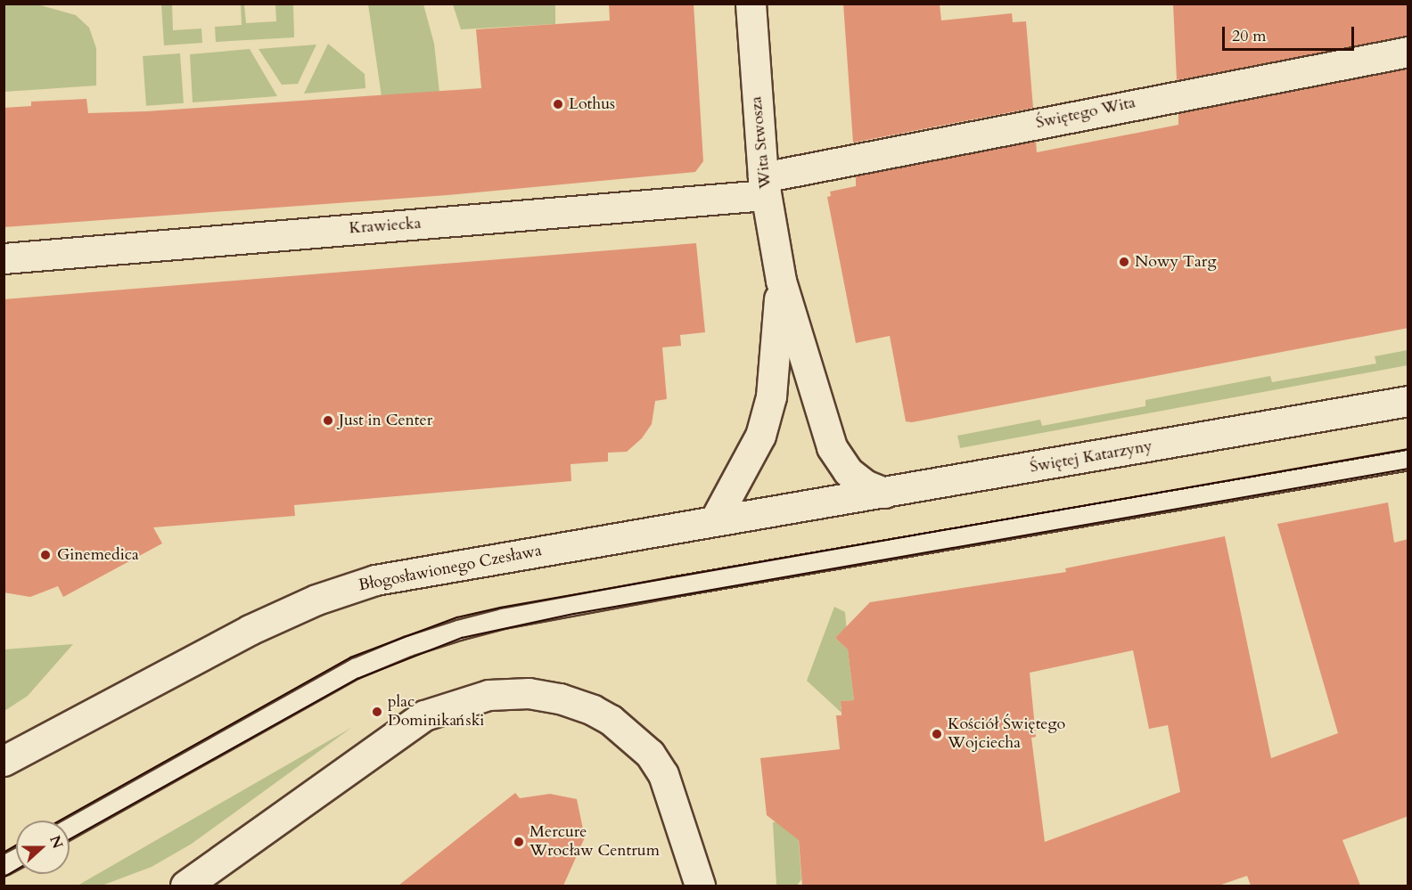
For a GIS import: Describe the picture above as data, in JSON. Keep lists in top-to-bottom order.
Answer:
{
  "streets": {
    "street": [
      "Świętego Wita",
      "Wita Stwosza",
      "Krawiecka",
      "Świętej Katarzyny",
      "Błogosławionego Czesława"
    ]
  },
  "crossings": [
    ["Świętego Wita", "Wita Stwosza"],
    ["Świętego Wita", "Krawiecka"],
    ["Wita Stwosza", "Krawiecka"],
    ["Wita Stwosza", "Świętej Katarzyny"],
    ["Wita Stwosza", "Błogosławionego Czesława"],
    ["Świętej Katarzyny", "Błogosławionego Czesława"]
  ],
  "places": [
    "Lothus",
    "Nowy Targ",
    "Just in Center",
    "Ginemedica",
    "plac Dominikański",
    "Kościół Świętego Wojciecha",
    "Mercure Wrocław Centrum"
  ],
  "scale_bar": "20 m",
  "north": "right"
}
